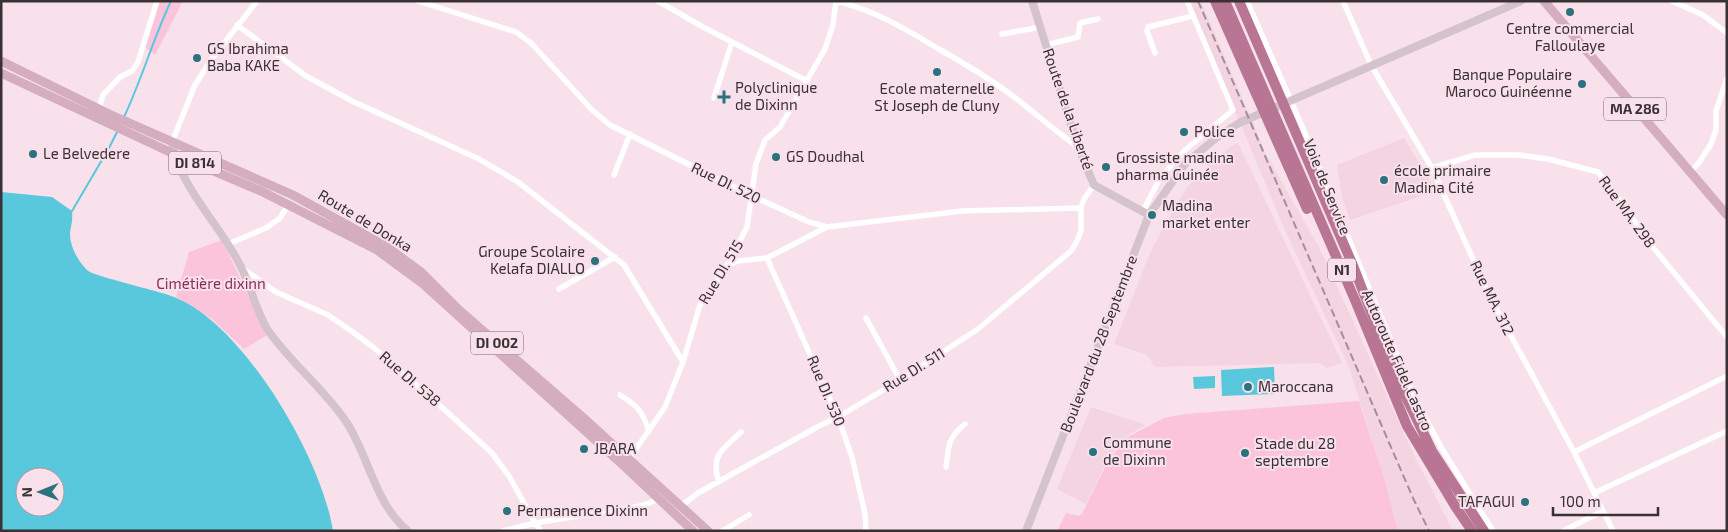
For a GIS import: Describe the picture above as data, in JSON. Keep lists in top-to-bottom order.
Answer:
{
  "streets": {
    "highway": ["N1", "Autoroute Fidel Castro"],
    "main road": [
      "Route de la Liberté",
      "MA 286",
      "DI 814",
      "Route de Donka",
      "DI 002",
      "Boulevard du 28 Septembre"
    ],
    "street": [
      "Rue DI. 520",
      "Voie de Service",
      "Rue MA. 298",
      "Rue DI. 515",
      "Rue MA. 312",
      "Rue DI. 511",
      "Rue DI. 538",
      "Rue DI. 530"
    ]
  },
  "crossings": [
    ["Route de la Liberté", "Boulevard du 28 Septembre"],
    ["Route de la Liberté", "Rue DI. 511"],
    ["Rue DI. 520", "Rue DI. 515"],
    ["Rue DI. 520", "Rue DI. 511"],
    ["Rue MA. 298", "Rue MA. 312"],
    ["Route de Donka", "Rue DI. 515"],
    ["Route de Donka", "Rue DI. 511"],
    ["Rue MA. 312", "Boulevard du 28 Septembre"],
    ["Rue DI. 511", "Rue DI. 530"]
  ],
  "parks": ["Cimétière dixinn"],
  "places": {
    "other": [
      "Centre commercial Falloulaye",
      "GS Ibrahima Baba KAKE",
      "Ecole maternelle St Joseph de Cluny",
      "Banque Populaire Maroco Guinéenne",
      "Police",
      "Le Belvedere",
      "GS Doudhal",
      "Grossiste madina pharma Guinée",
      "école primaire Madina Cité",
      "Madina market enter",
      "Groupe Scolaire Kelafa DIALLO",
      "Maroccana",
      "JBARA",
      "Commune de Dixinn",
      "Stade du 28 septembre",
      "TAFAGUI",
      "Permanence Dixinn"
    ],
    "health": ["Polyclinique de Dixinn"]
  },
  "scale_bar": "100 m",
  "north": "left"
}
